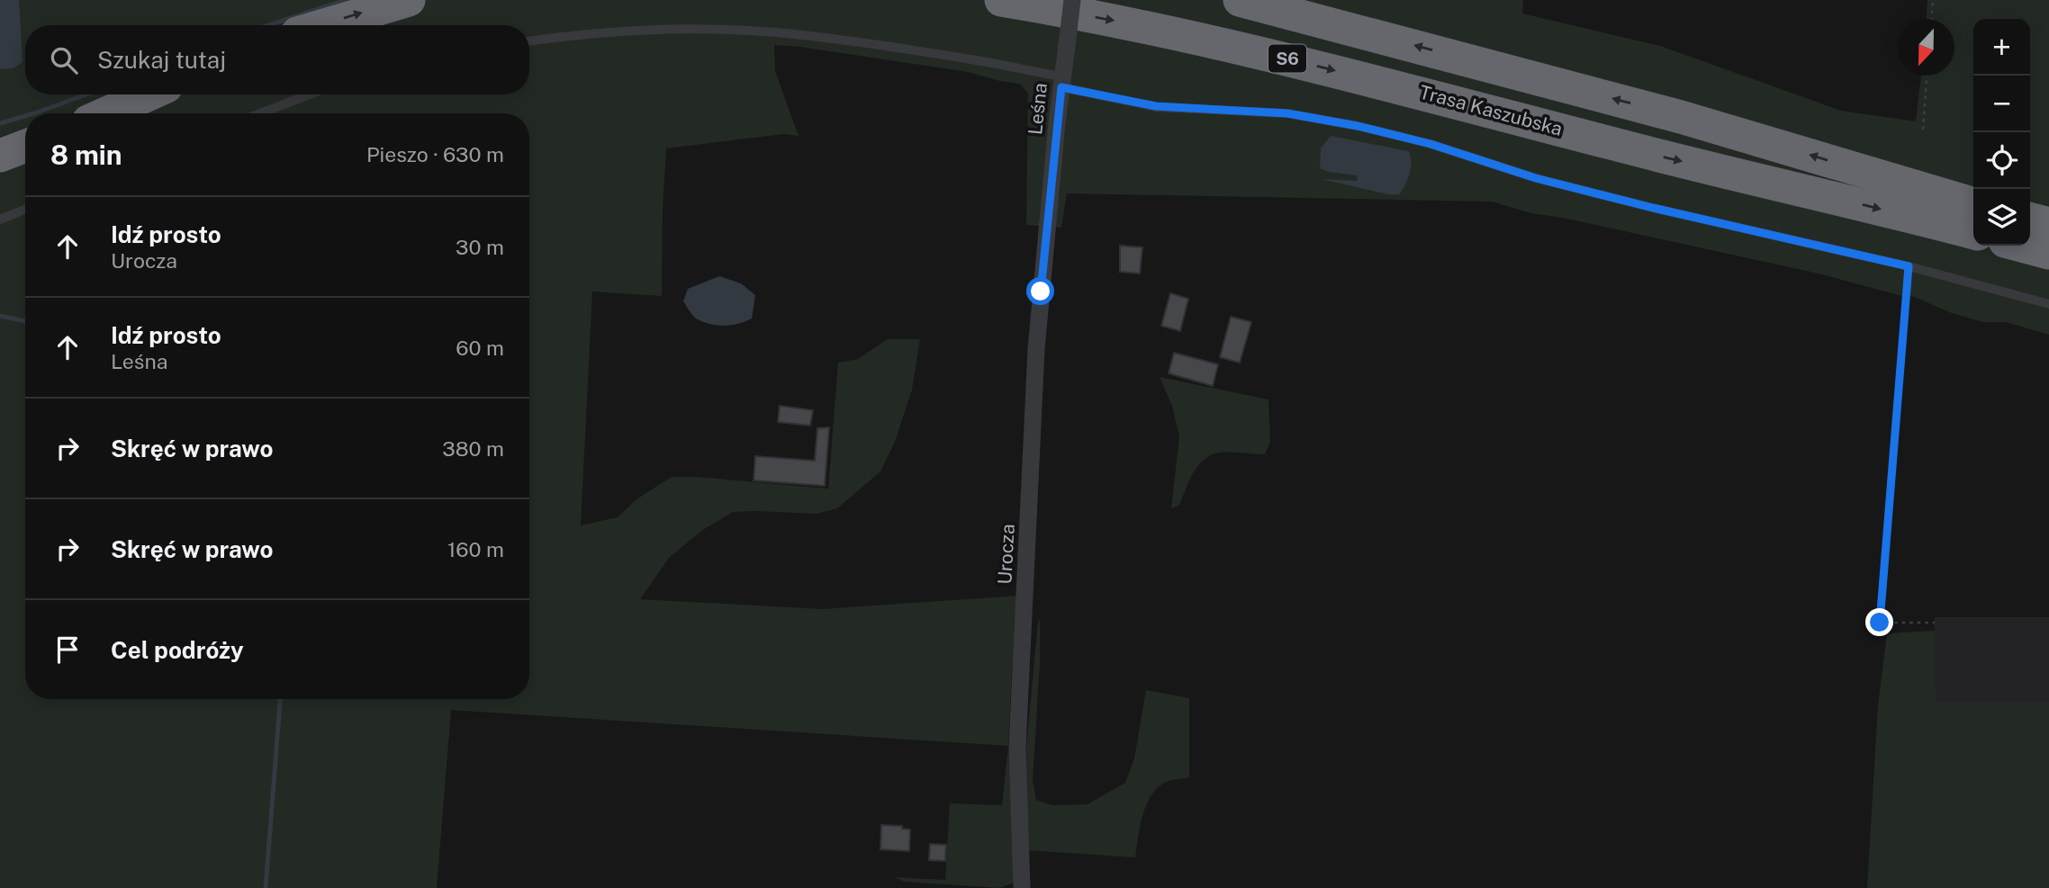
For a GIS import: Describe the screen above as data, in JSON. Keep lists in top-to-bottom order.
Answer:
{
  "streets": {
    "highway": ["S6", "Trasa Kaszubska"],
    "street": ["Leśna", "Urocza"]
  },
  "crossings": [
    ["Leśna", "Urocza"]
  ],
  "north": "bottom",
  "page": {
    "map_buttons": ["+", "−"],
    "search": "Szukaj tutaj",
    "heading": ["8 min", "Pieszo · 630 m"],
    "list": [
      ["Idź prosto", "Urocza", "30 m"],
      ["Idź prosto", "Leśna", "60 m"],
      ["Skręć w prawo", "380 m"],
      ["Skręć w prawo", "160 m"],
      "Cel podróży"
    ]
  }
}
